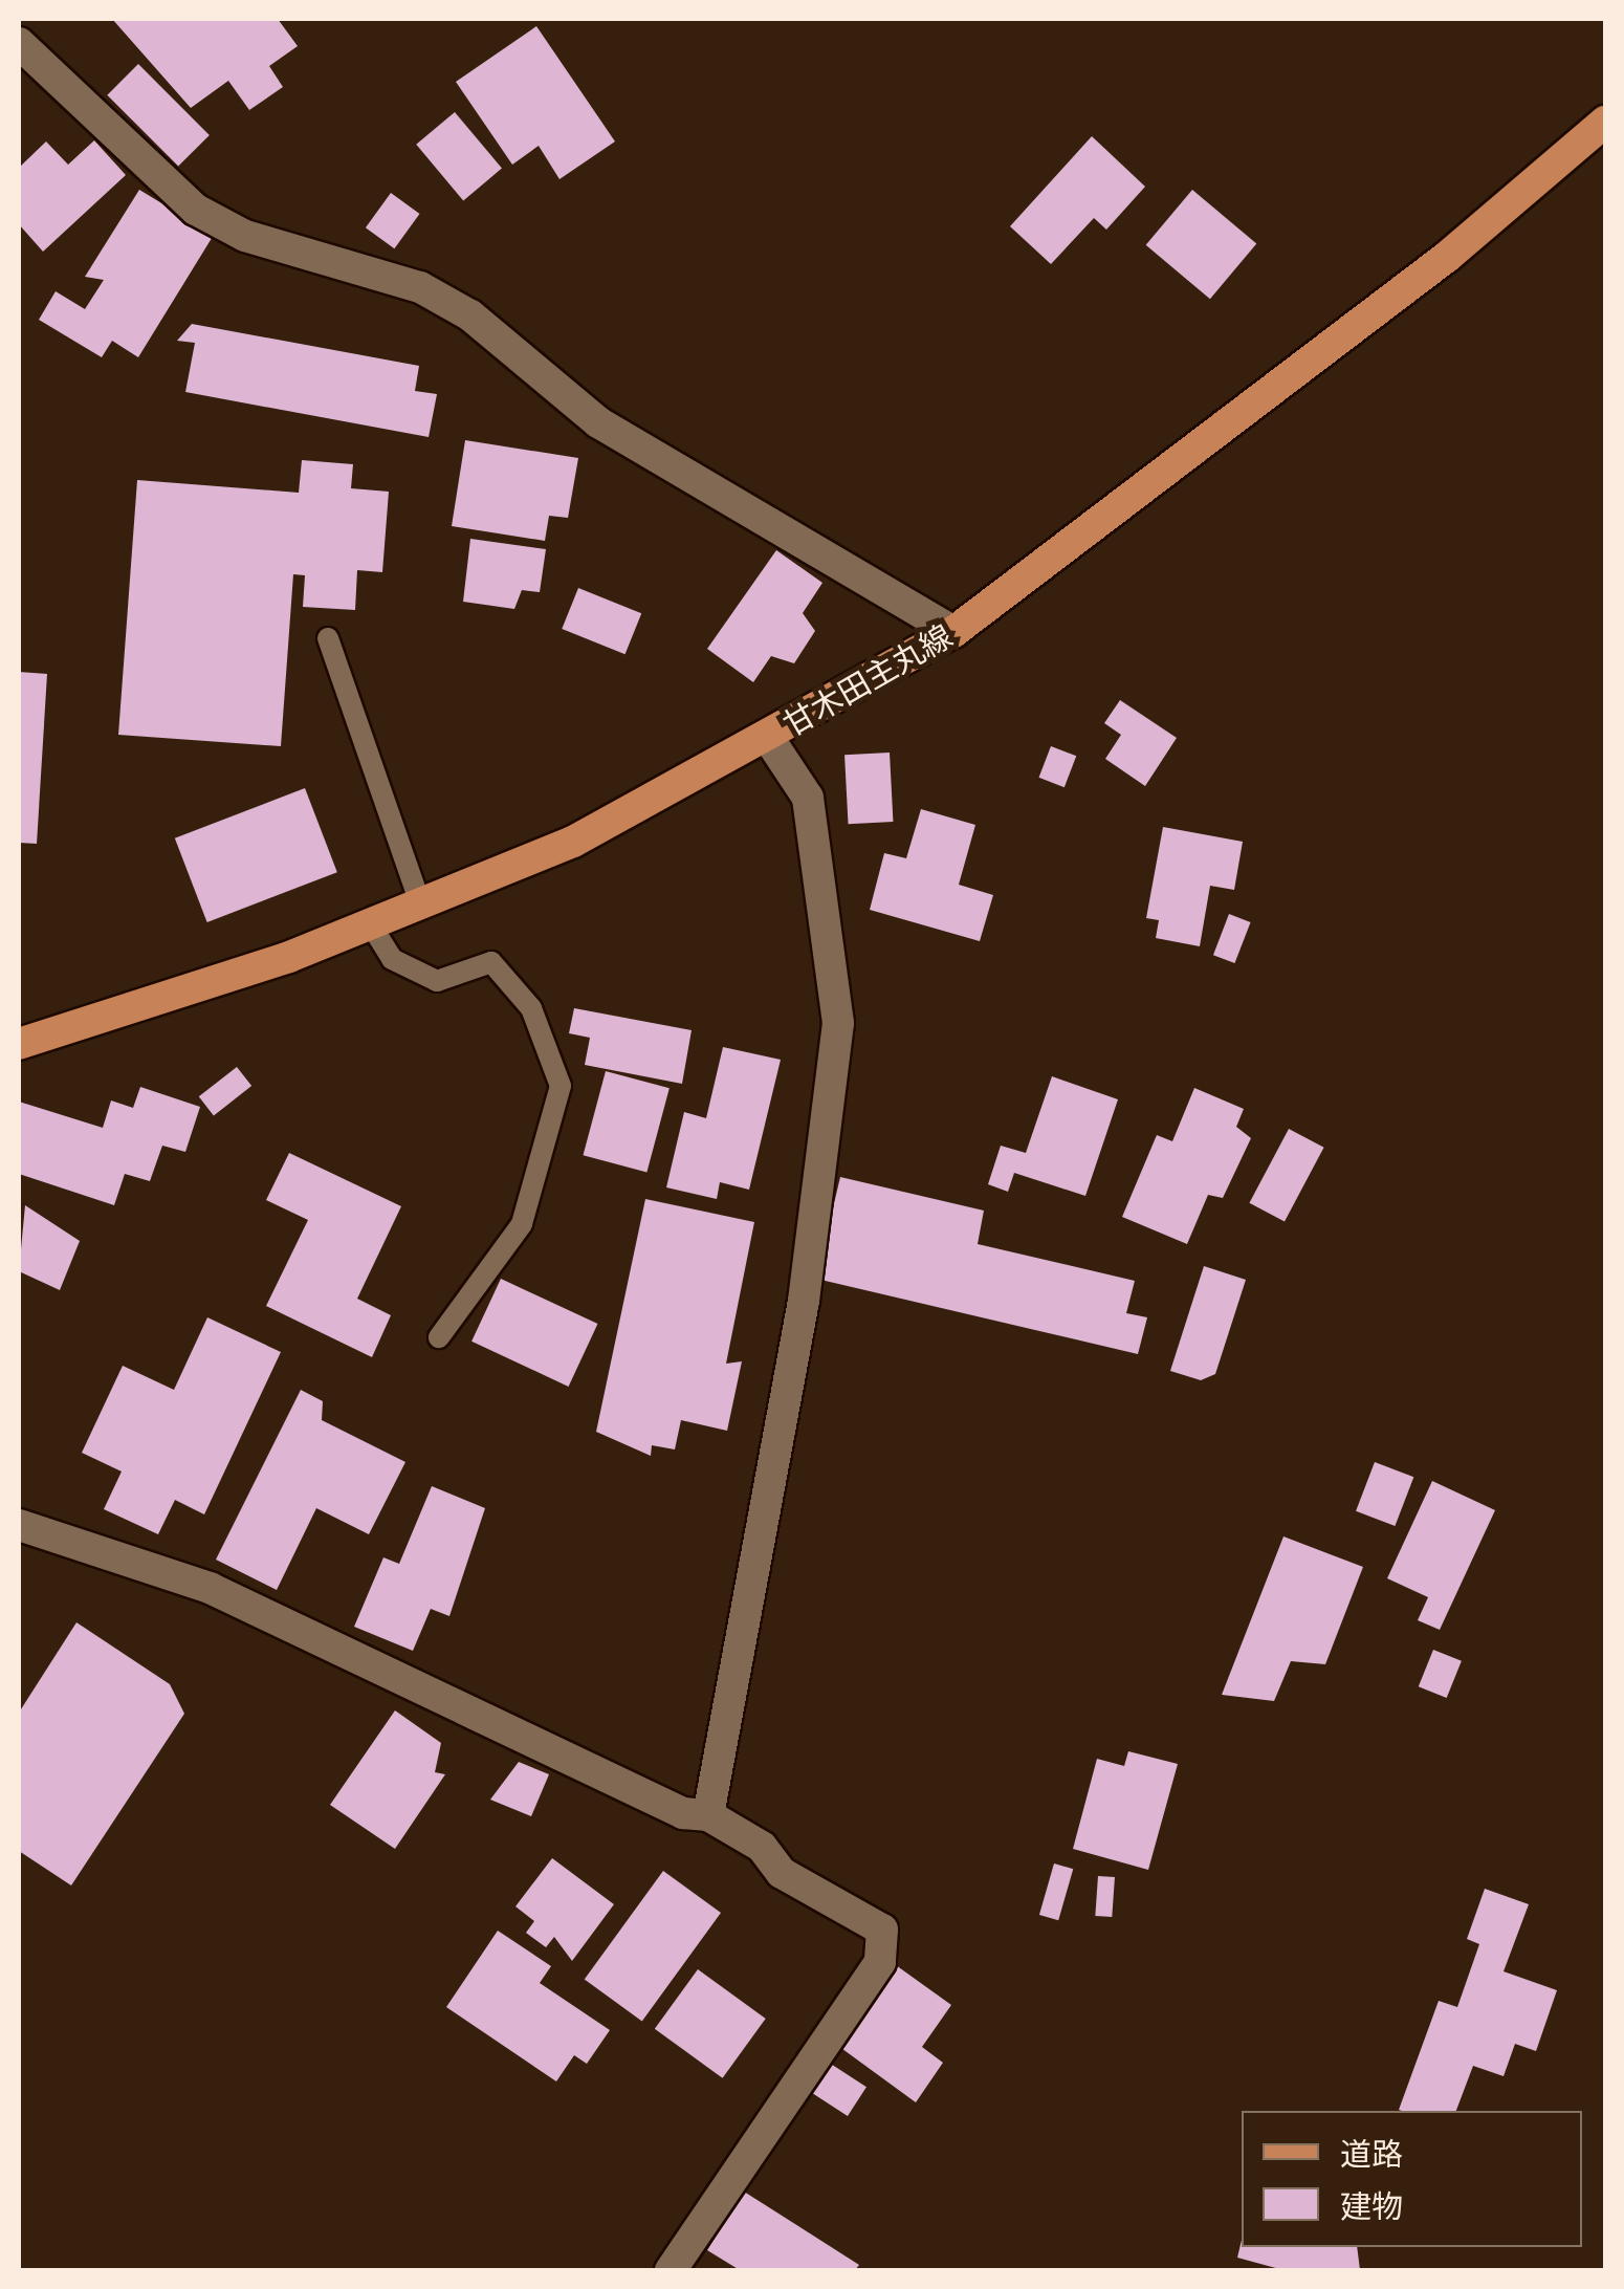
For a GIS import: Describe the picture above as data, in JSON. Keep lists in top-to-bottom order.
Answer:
{
  "streets": {
    "main road": ["甘木田主丸線"]
  },
  "legend": ["道路", "建物"]
}
